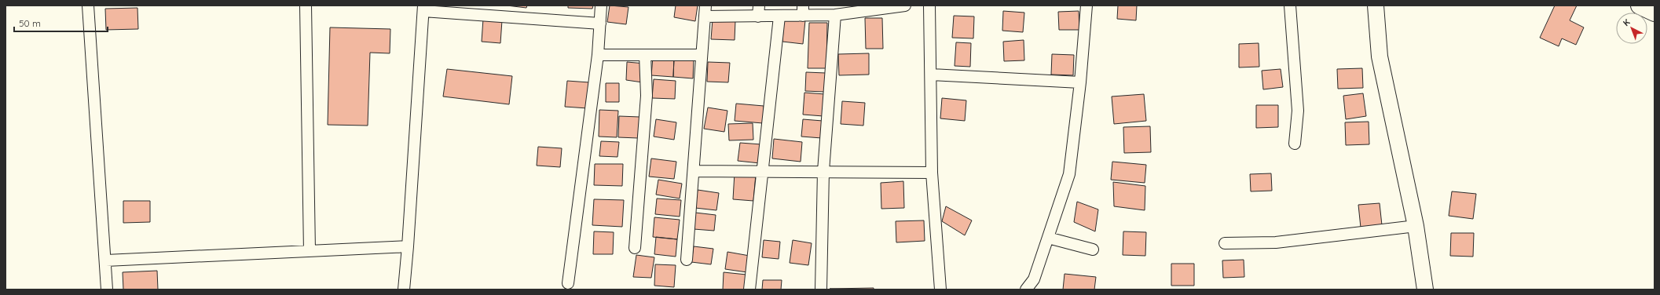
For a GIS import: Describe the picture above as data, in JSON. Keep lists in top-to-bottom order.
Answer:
{
  "scale_bar": "50 m",
  "north": "top left"
}
